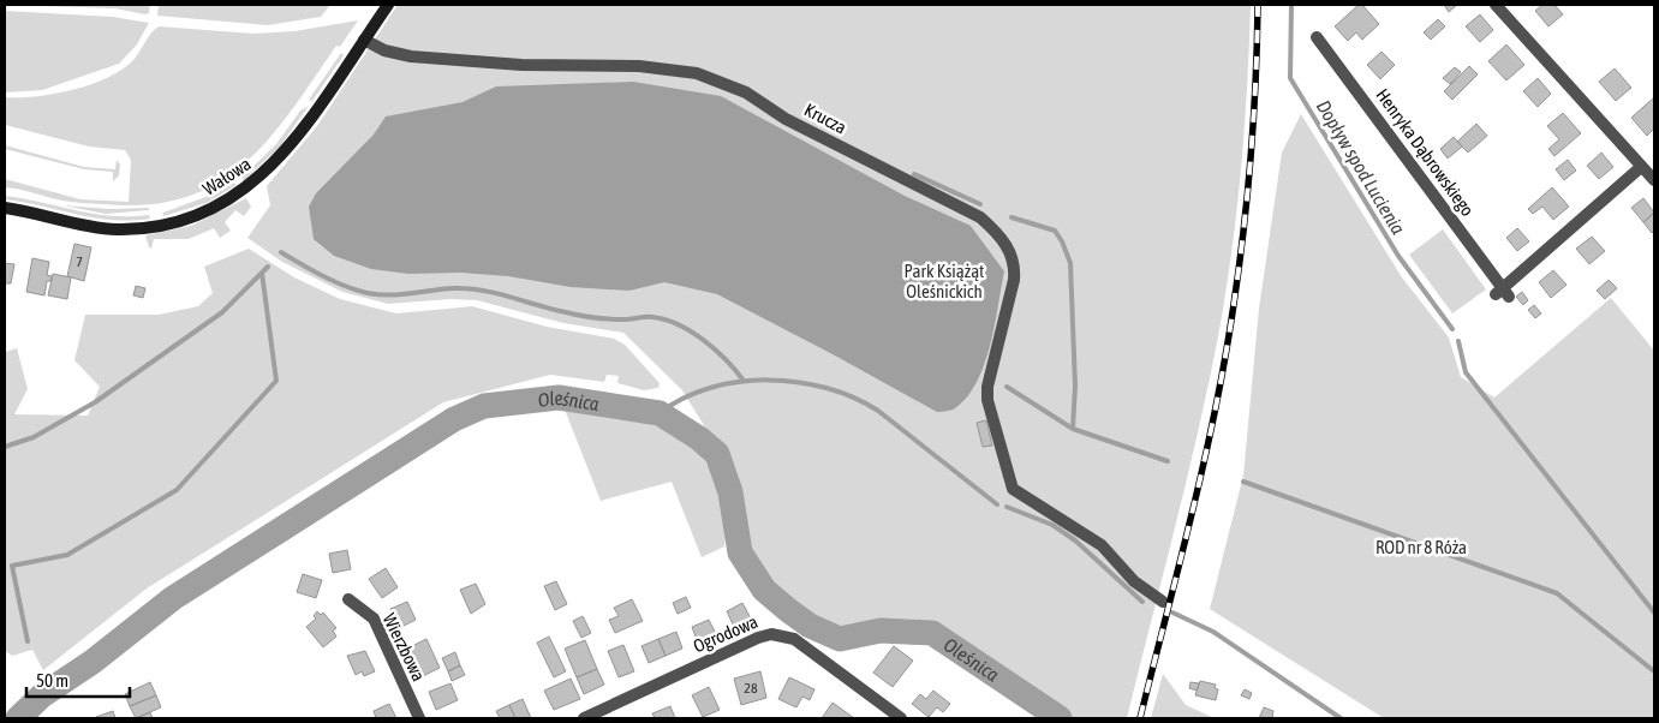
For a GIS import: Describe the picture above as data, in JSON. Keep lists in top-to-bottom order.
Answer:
{
  "streets": {
    "street": [
      "Krucza",
      "Henryka Dąbrowskiego",
      "Wałowa",
      "Ogrodowa",
      "Wierzbowa"
    ]
  },
  "crossings": [
    ["Krucza", "Wałowa"]
  ],
  "water": ["Dopływ spod Lucienia", "Oleśnica"],
  "parks": ["Park Książąt Oleśnickich", "ROD nr 8 Róża"],
  "house_numbers": ["7", "28"],
  "scale_bar": "50 m"
}
